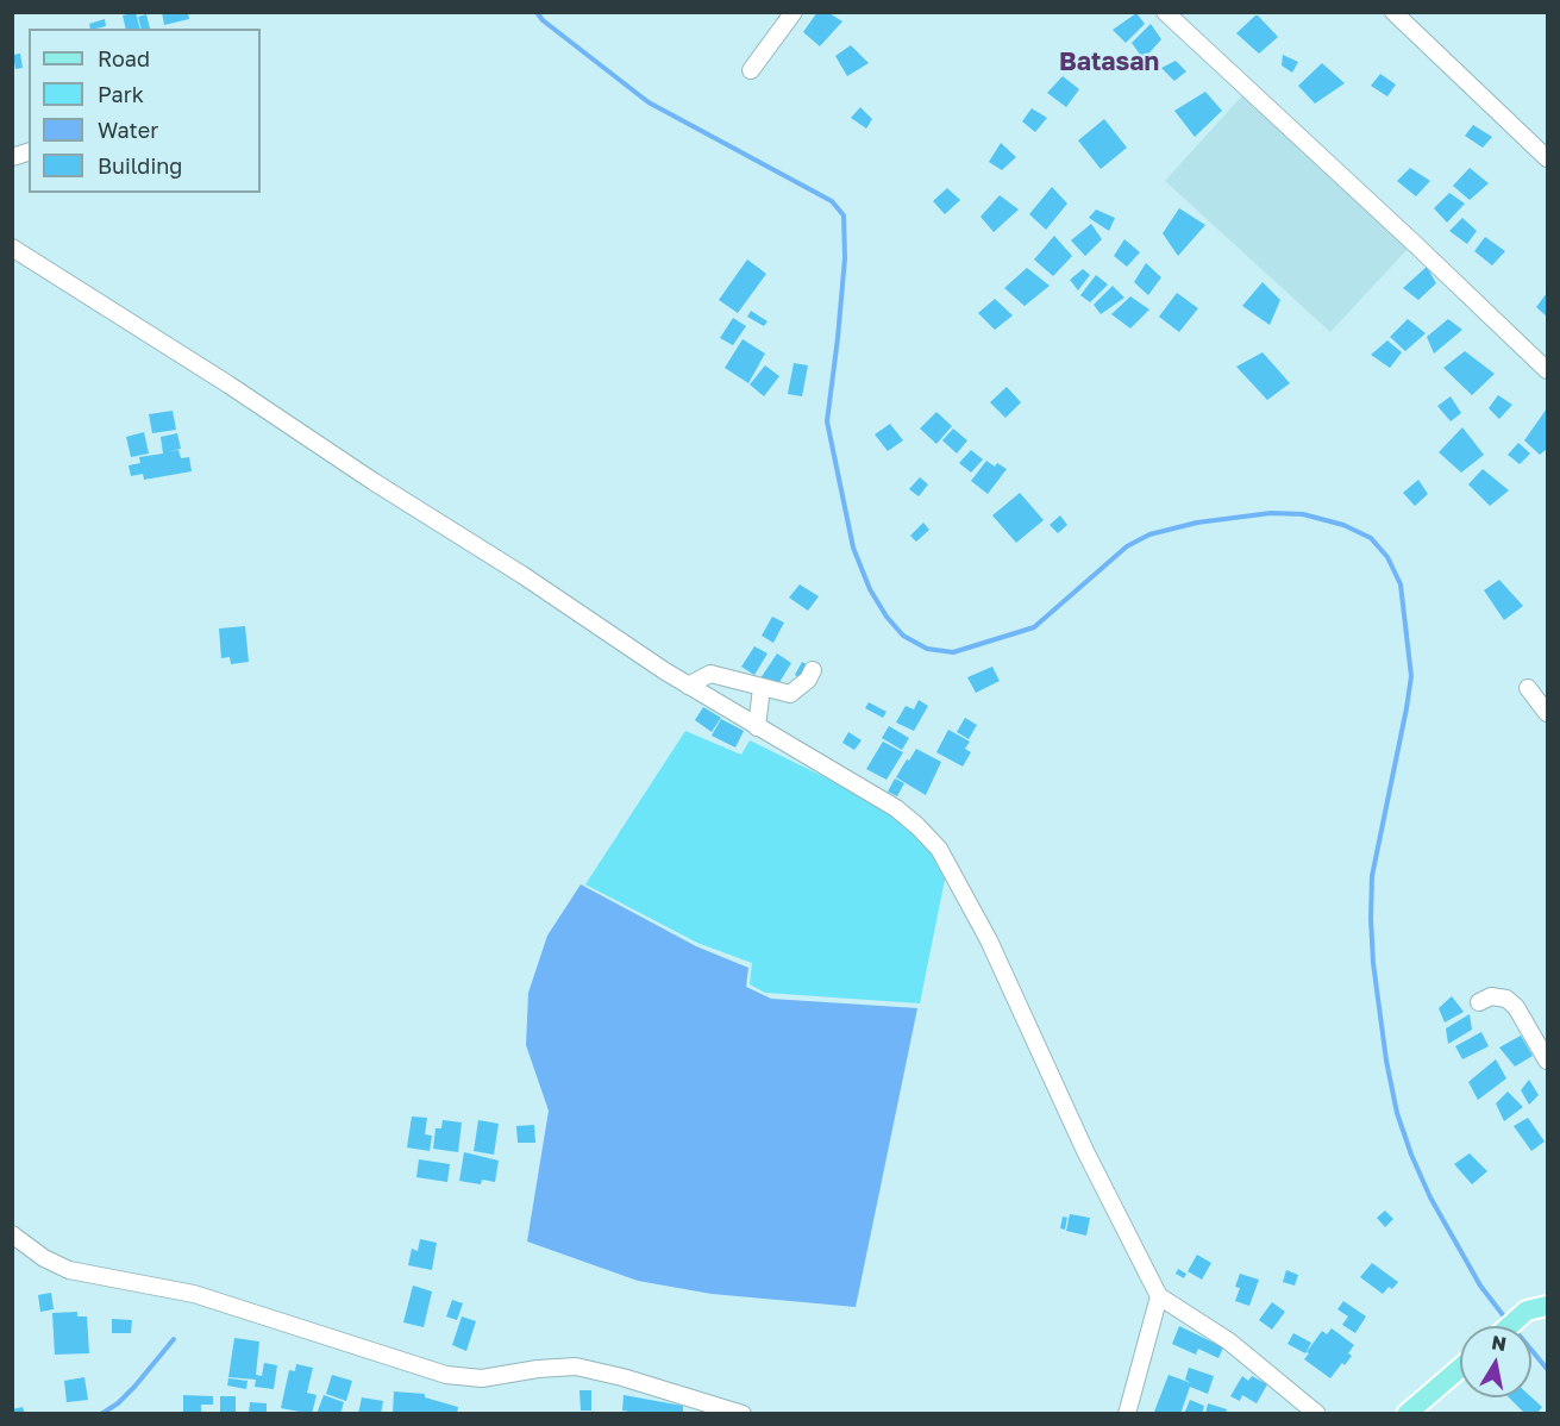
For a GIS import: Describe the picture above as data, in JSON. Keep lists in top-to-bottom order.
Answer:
{
  "districts": ["Batasan"],
  "legend": [
    "Road",
    "Park",
    "Water",
    "Building"
  ],
  "north": "top"
}
